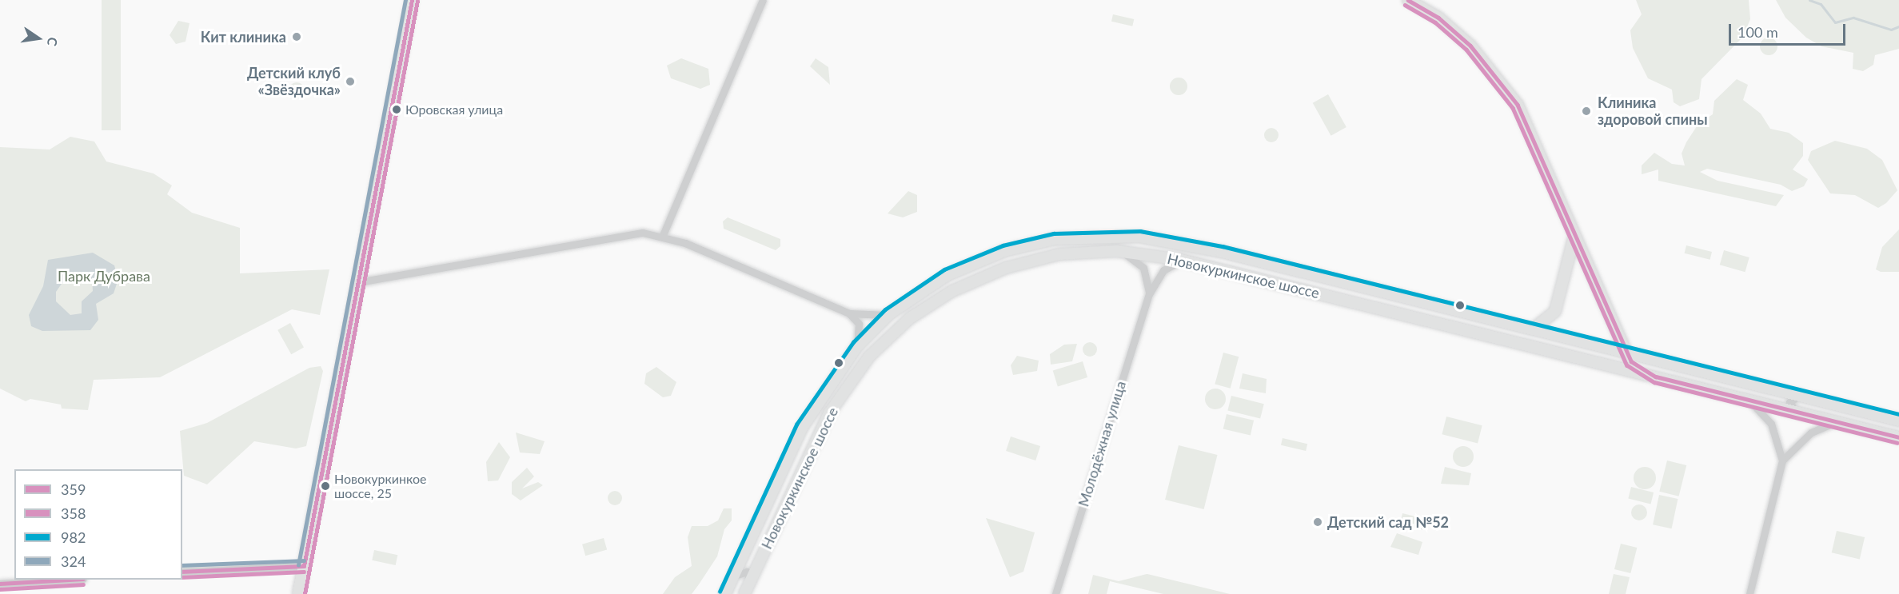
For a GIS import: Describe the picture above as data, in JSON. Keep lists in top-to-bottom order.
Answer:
{
  "streets": {
    "main road": ["Новокуркинское шоссе"],
    "street": ["Молодёжная улица"]
  },
  "crossings": [
    ["Новокуркинское шоссе", "Молодёжная улица"]
  ],
  "parks": ["Парк Дубрава"],
  "places": [
    "Кит клиника",
    "Детский клуб «Звёздочка»",
    "Юровская улица",
    "Клиника здоровой спины",
    "Новокуркинкое шоссе, 25",
    "Детский сад №52"
  ],
  "lines": [
    "transit line 359",
    "transit line 324",
    "transit line 358",
    "transit line 982"
  ],
  "legend": [
    "359",
    "358",
    "982",
    "324"
  ],
  "scale_bar": "100 m",
  "north": "right"
}
